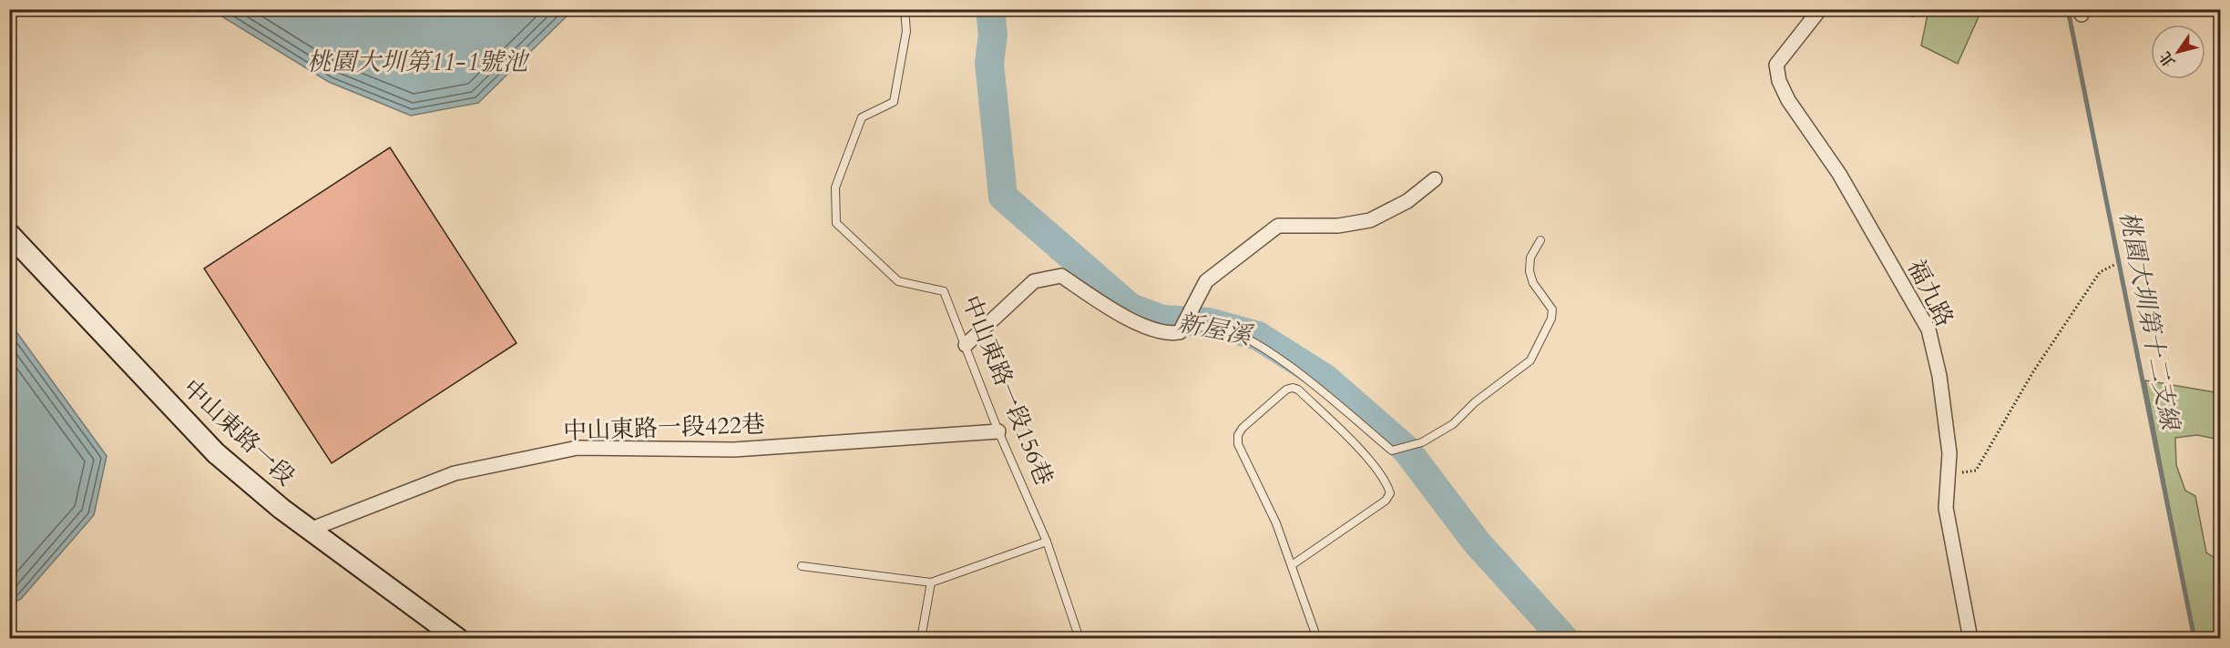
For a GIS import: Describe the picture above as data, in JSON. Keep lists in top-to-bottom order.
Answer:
{
  "streets": {
    "main road": ["中山東路一段"],
    "street": ["福九路", "中山東路一段422巷"],
    "lane": ["中山東路一段156巷"]
  },
  "crossings": [
    ["中山東路一段156巷", "中山東路一段422巷"],
    ["中山東路一段422巷", "中山東路一段"]
  ],
  "water": ["桃園大圳第11-1號池", "桃園大圳第十二支線", "新屋溪"],
  "north": "bottom left"
}
